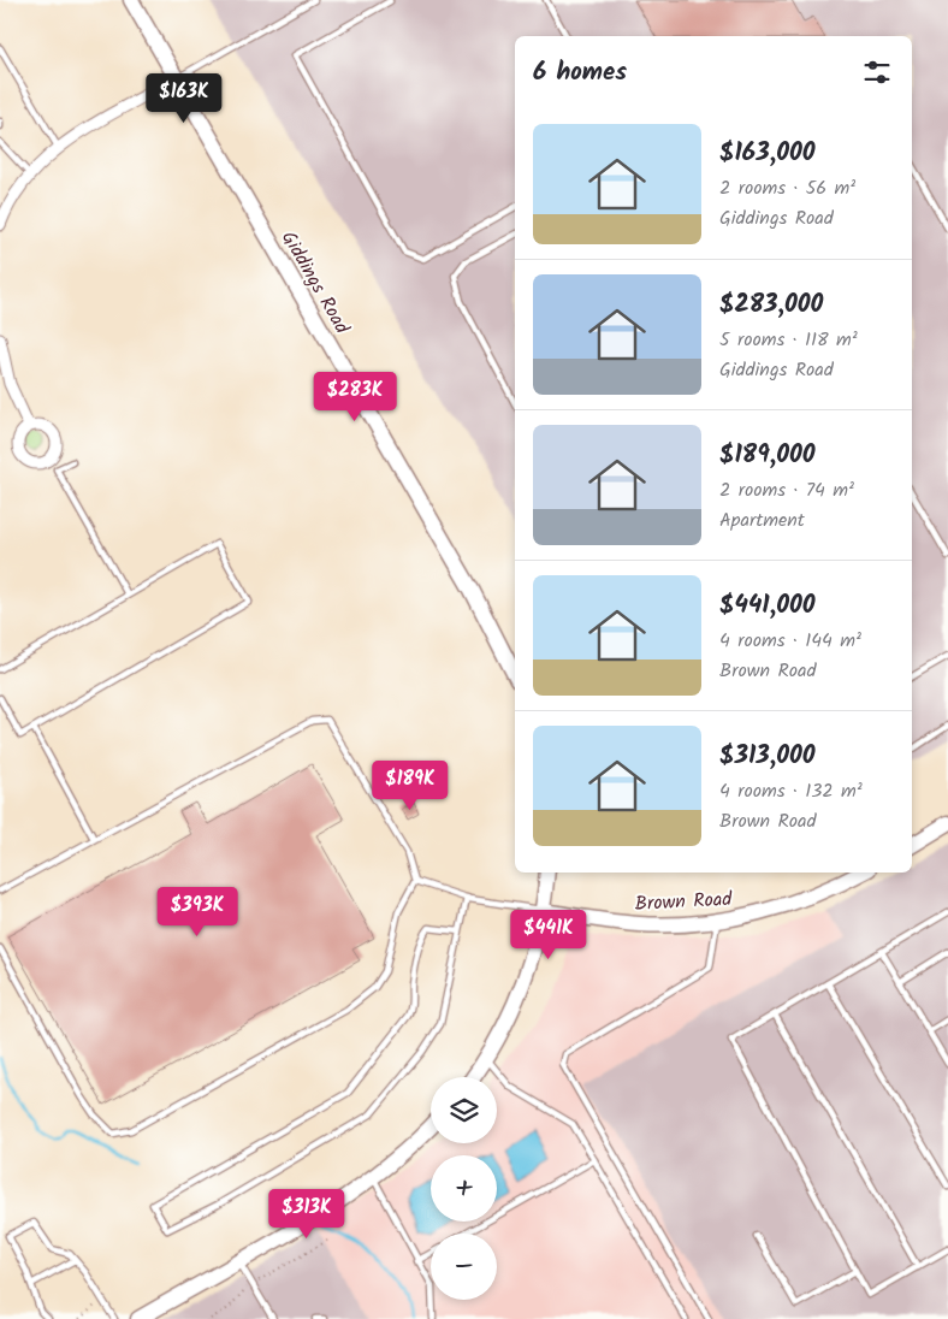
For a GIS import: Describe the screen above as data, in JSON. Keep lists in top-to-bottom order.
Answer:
{
  "streets": {
    "main road": ["Giddings Road", "Brown Road"]
  },
  "page": {
    "heading": "6 homes",
    "price": [
      "$163K",
      "$283K",
      "$189K",
      "$393K",
      "$441K",
      "$313K"
    ],
    "list": [
      {
        "name": "$163,000",
        "note": "2 rooms · 56 m² · Giddings Road"
      },
      {
        "name": "$283,000",
        "note": "5 rooms · 118 m² · Giddings Road"
      },
      {
        "name": "$189,000",
        "note": "2 rooms · 74 m² · Apartment"
      },
      {
        "name": "$441,000",
        "note": "4 rooms · 144 m² · Brown Road"
      },
      {
        "name": "$313,000",
        "note": "4 rooms · 132 m² · Brown Road"
      }
    ],
    "map_buttons": ["+", "−"]
  }
}
